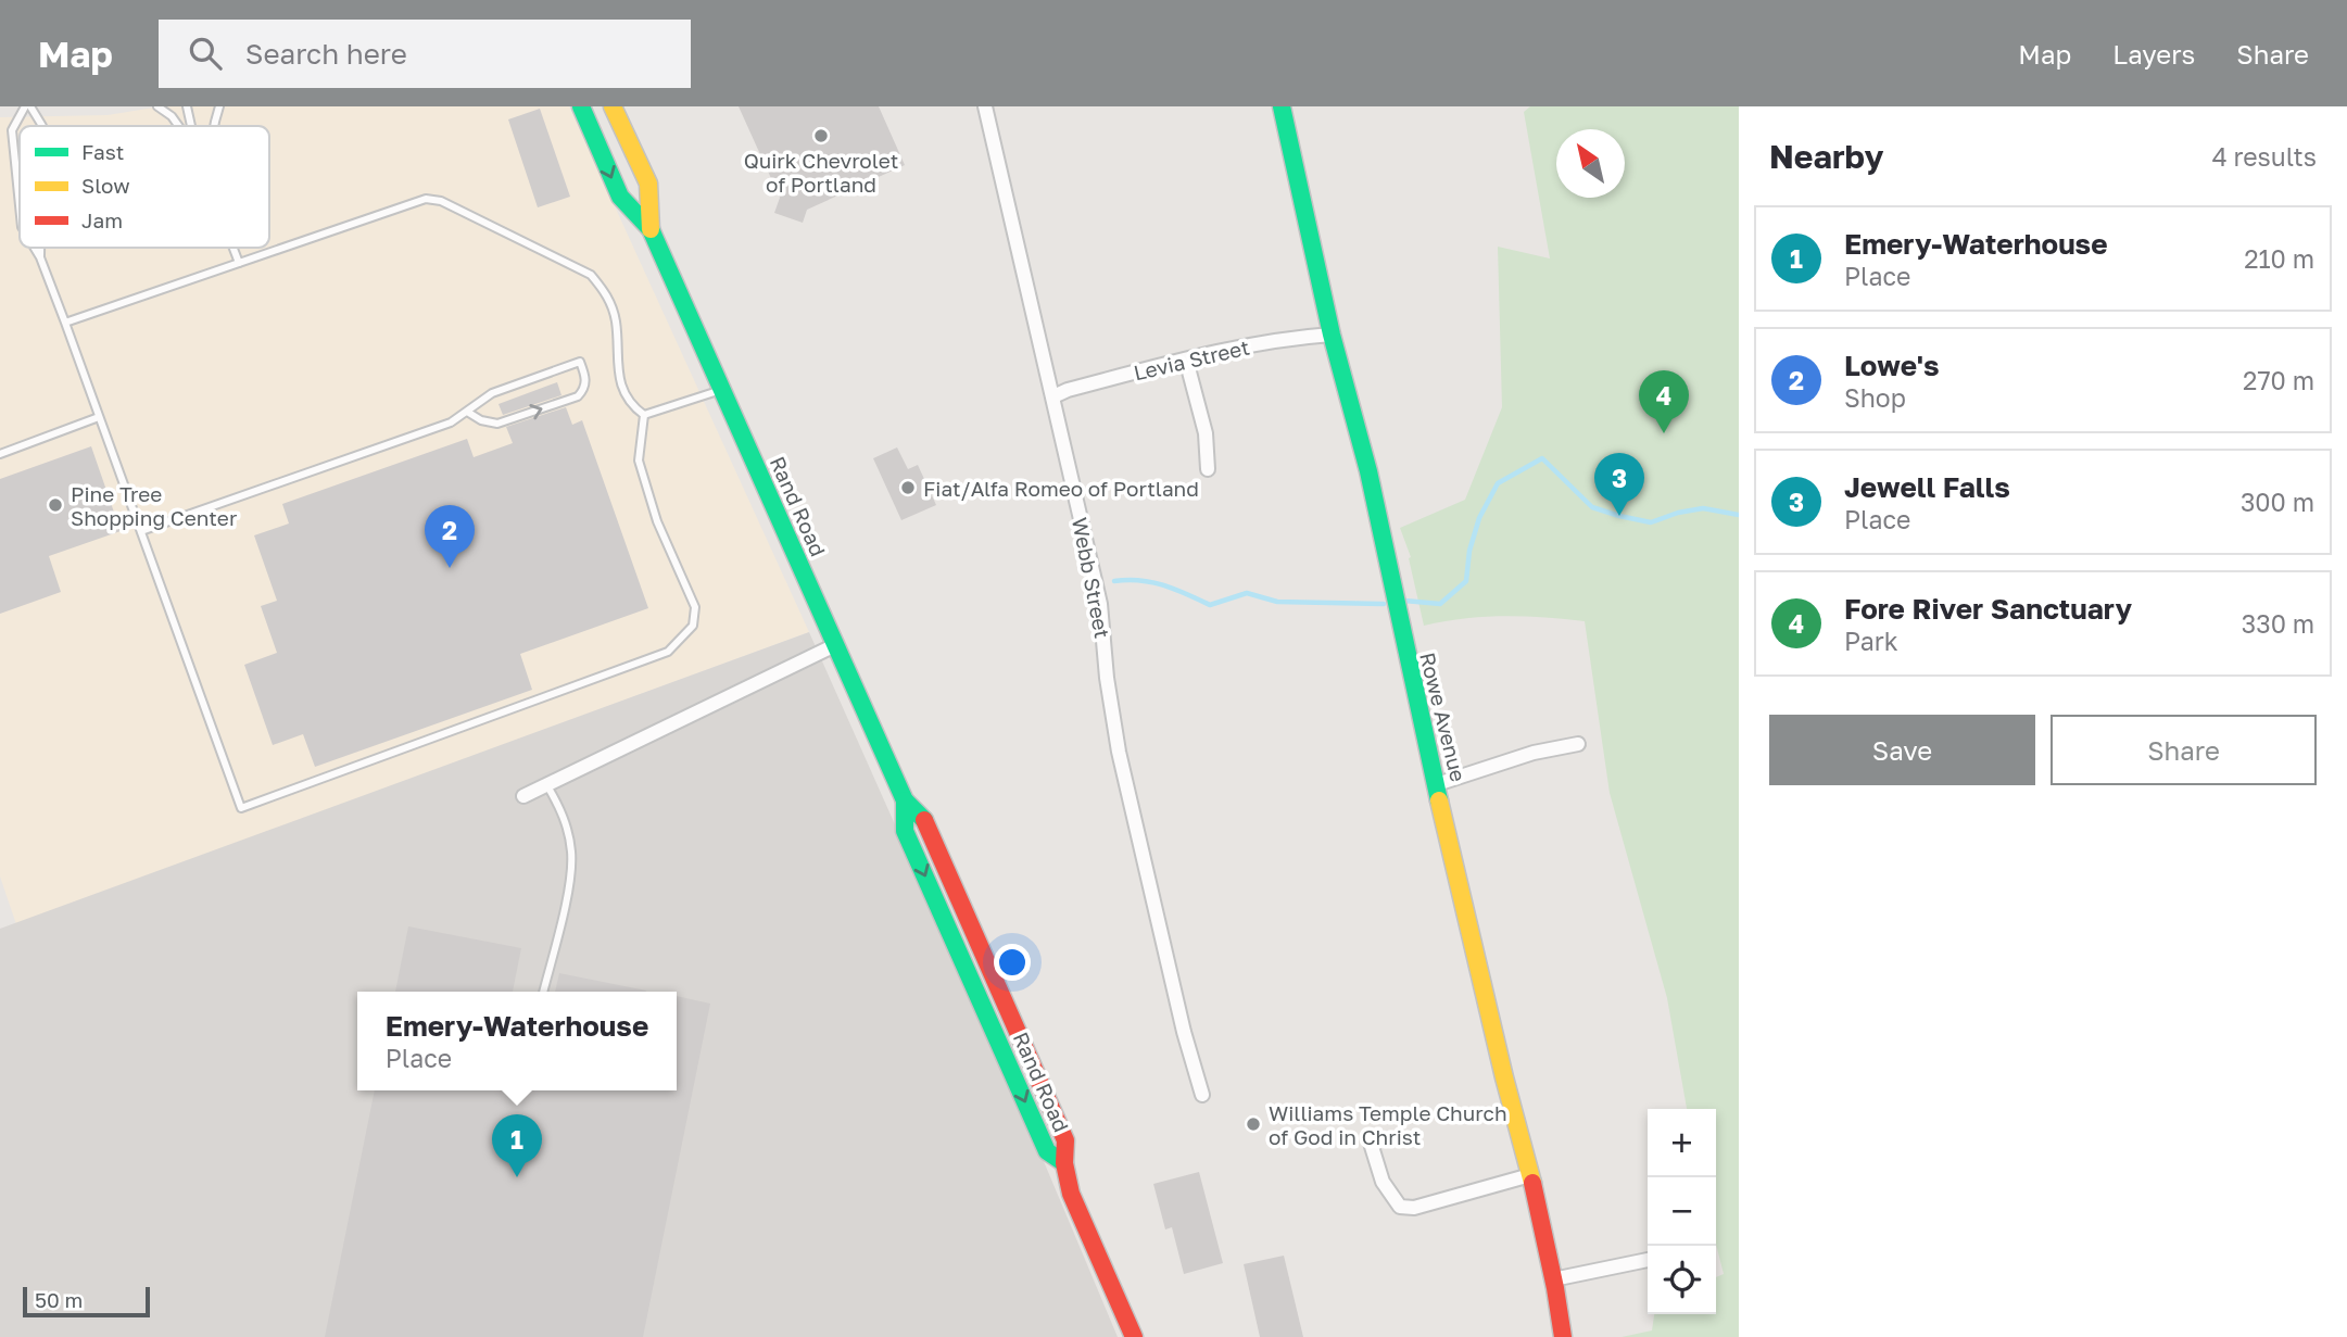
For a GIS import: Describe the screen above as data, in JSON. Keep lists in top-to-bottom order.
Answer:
{
  "streets": {
    "main road": ["Rand Road", "Rowe Avenue"],
    "street": ["Levia Street", "Webb Street"]
  },
  "crossings": [
    ["Levia Street", "Webb Street"],
    ["Levia Street", "Rowe Avenue"]
  ],
  "places": [
    "Quirk Chevrolet of Portland",
    "Fiat/Alfa Romeo of Portland",
    "Pine Tree Shopping Center",
    "Williams Temple Church of God in Christ"
  ],
  "legend": ["Fast", "Slow", "Jam"],
  "scale_bar": "50 m",
  "north": "top left",
  "page": {
    "header": "Map",
    "search": "Search here",
    "nav": ["Map", "Layers", "Share"],
    "heading": ["Nearby", "4 results"],
    "list": [
      {
        "mark": "1",
        "name": "Emery-Waterhouse",
        "note": "Place",
        "value": "210 m"
      },
      {
        "mark": "2",
        "name": "Lowe's",
        "note": "Shop",
        "value": "270 m"
      },
      {
        "mark": "3",
        "name": "Jewell Falls",
        "note": "Place",
        "value": "300 m"
      },
      {
        "mark": "4",
        "name": "Fore River Sanctuary",
        "note": "Park",
        "value": "330 m"
      }
    ],
    "pins": [
      "4",
      "3",
      "2",
      "1"
    ],
    "buttons": ["Save", "Share"],
    "popup": ["Emery-Waterhouse", "Place"],
    "map_buttons": ["+", "−"],
    "scale": "50 m"
  }
}
